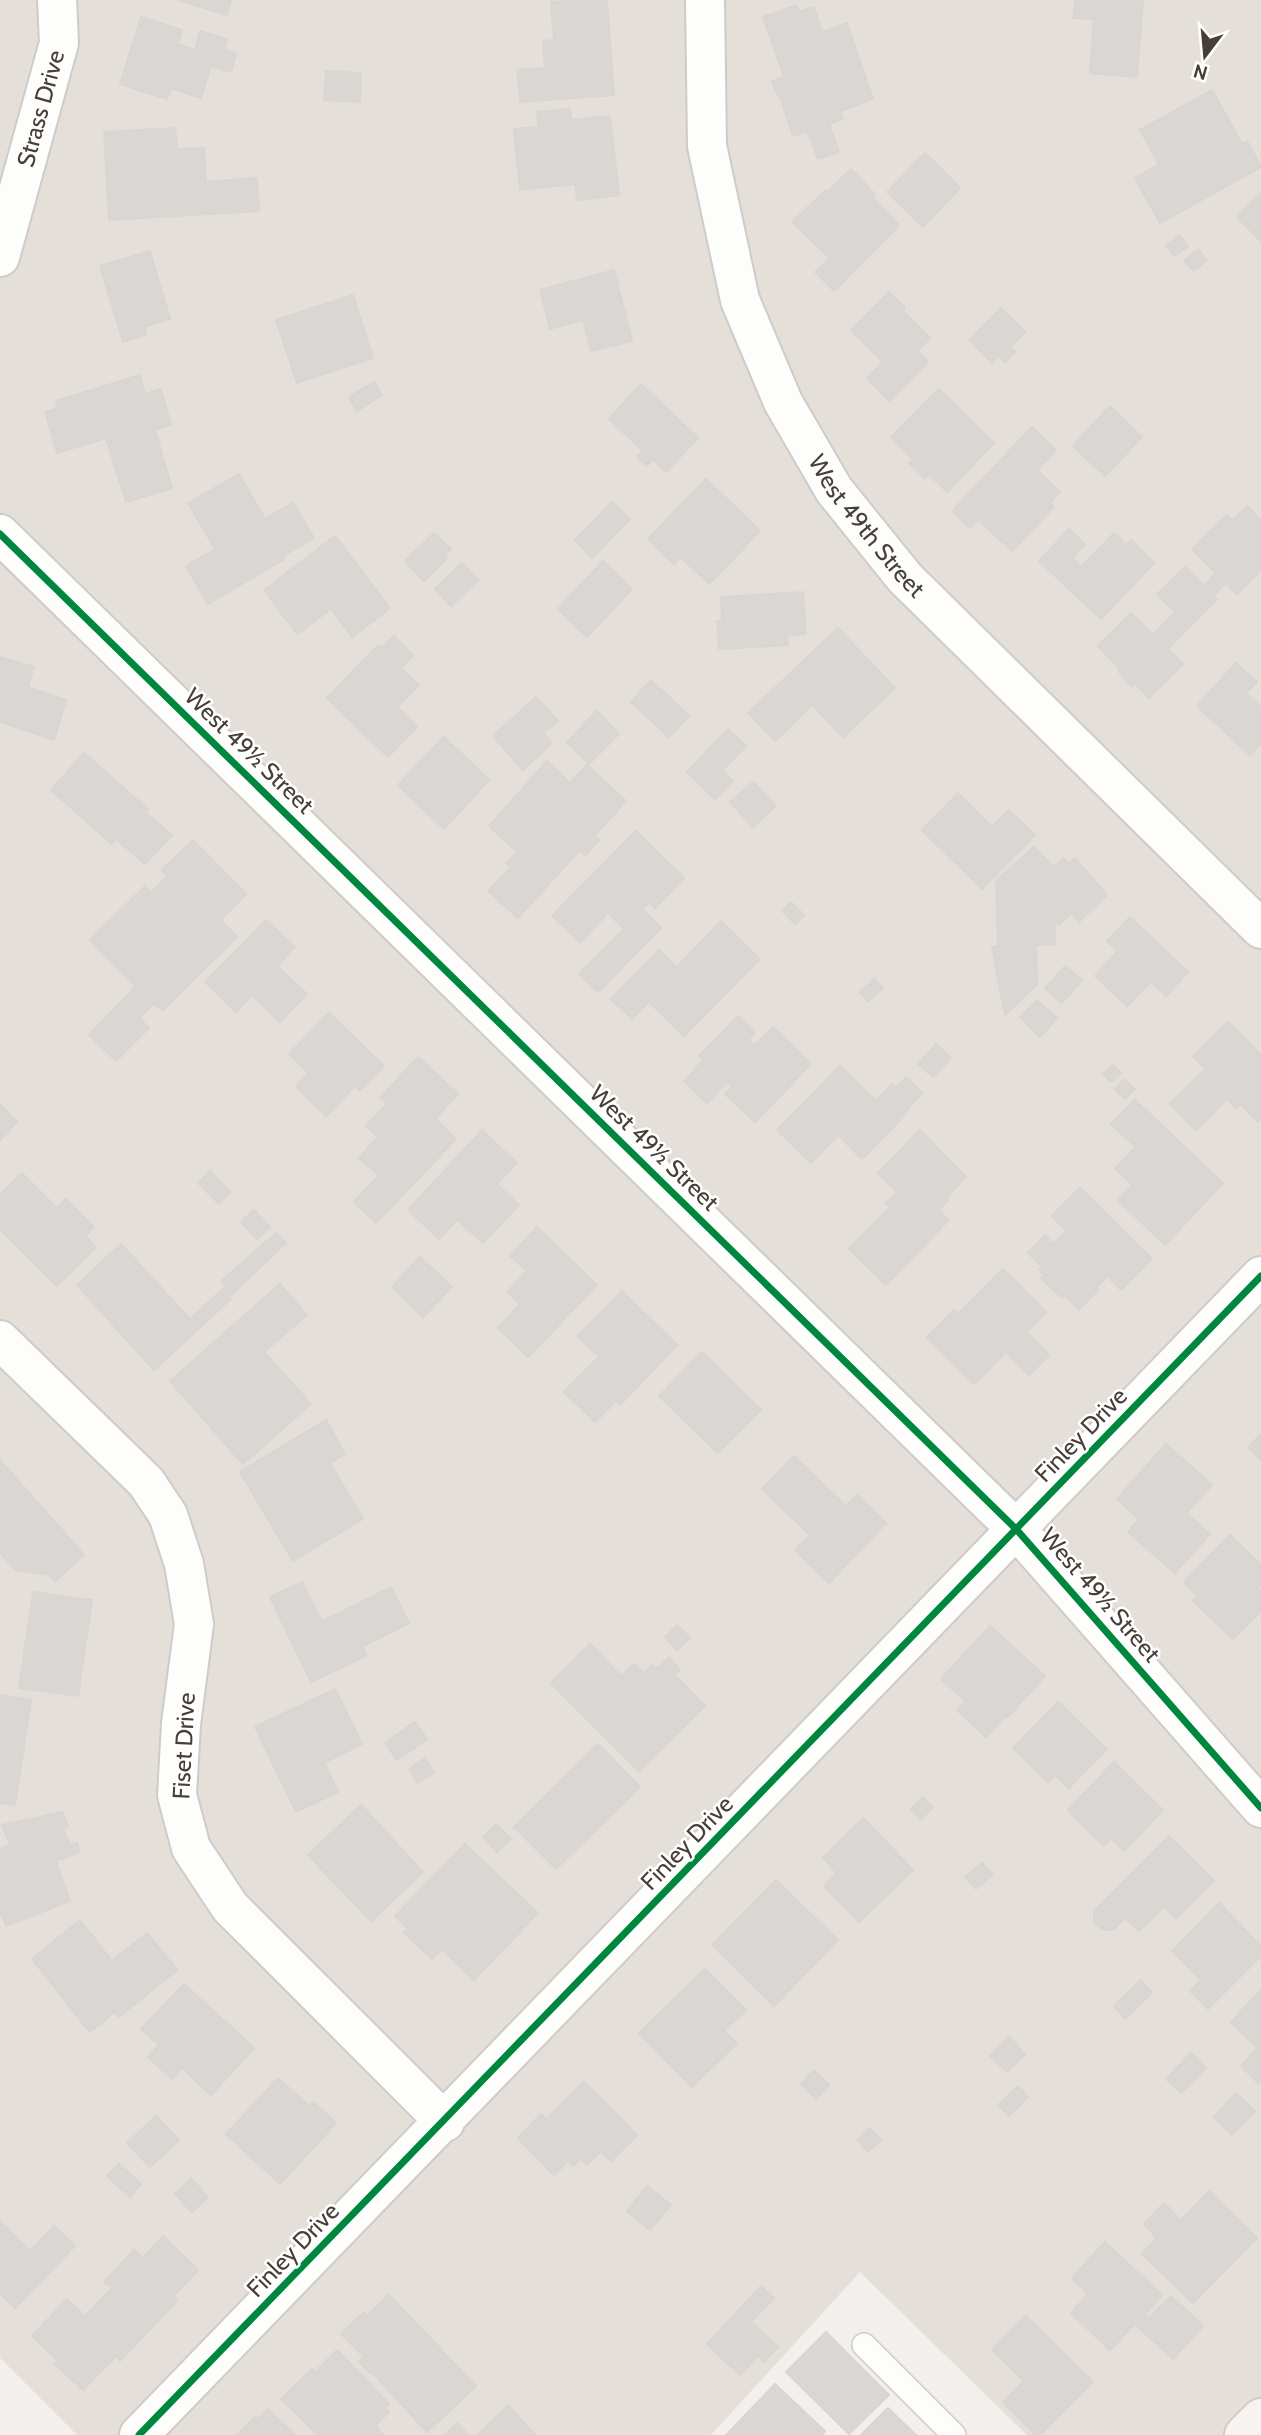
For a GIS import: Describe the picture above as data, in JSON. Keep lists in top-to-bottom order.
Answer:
{
  "streets": {
    "street": [
      "Strass Drive",
      "West 49th Street",
      "West 49½ Street",
      "Finley Drive",
      "Fiset Drive"
    ]
  },
  "crossings": [
    ["West 49½ Street", "Finley Drive"],
    ["Finley Drive", "Fiset Drive"]
  ],
  "north": "bottom"
}
